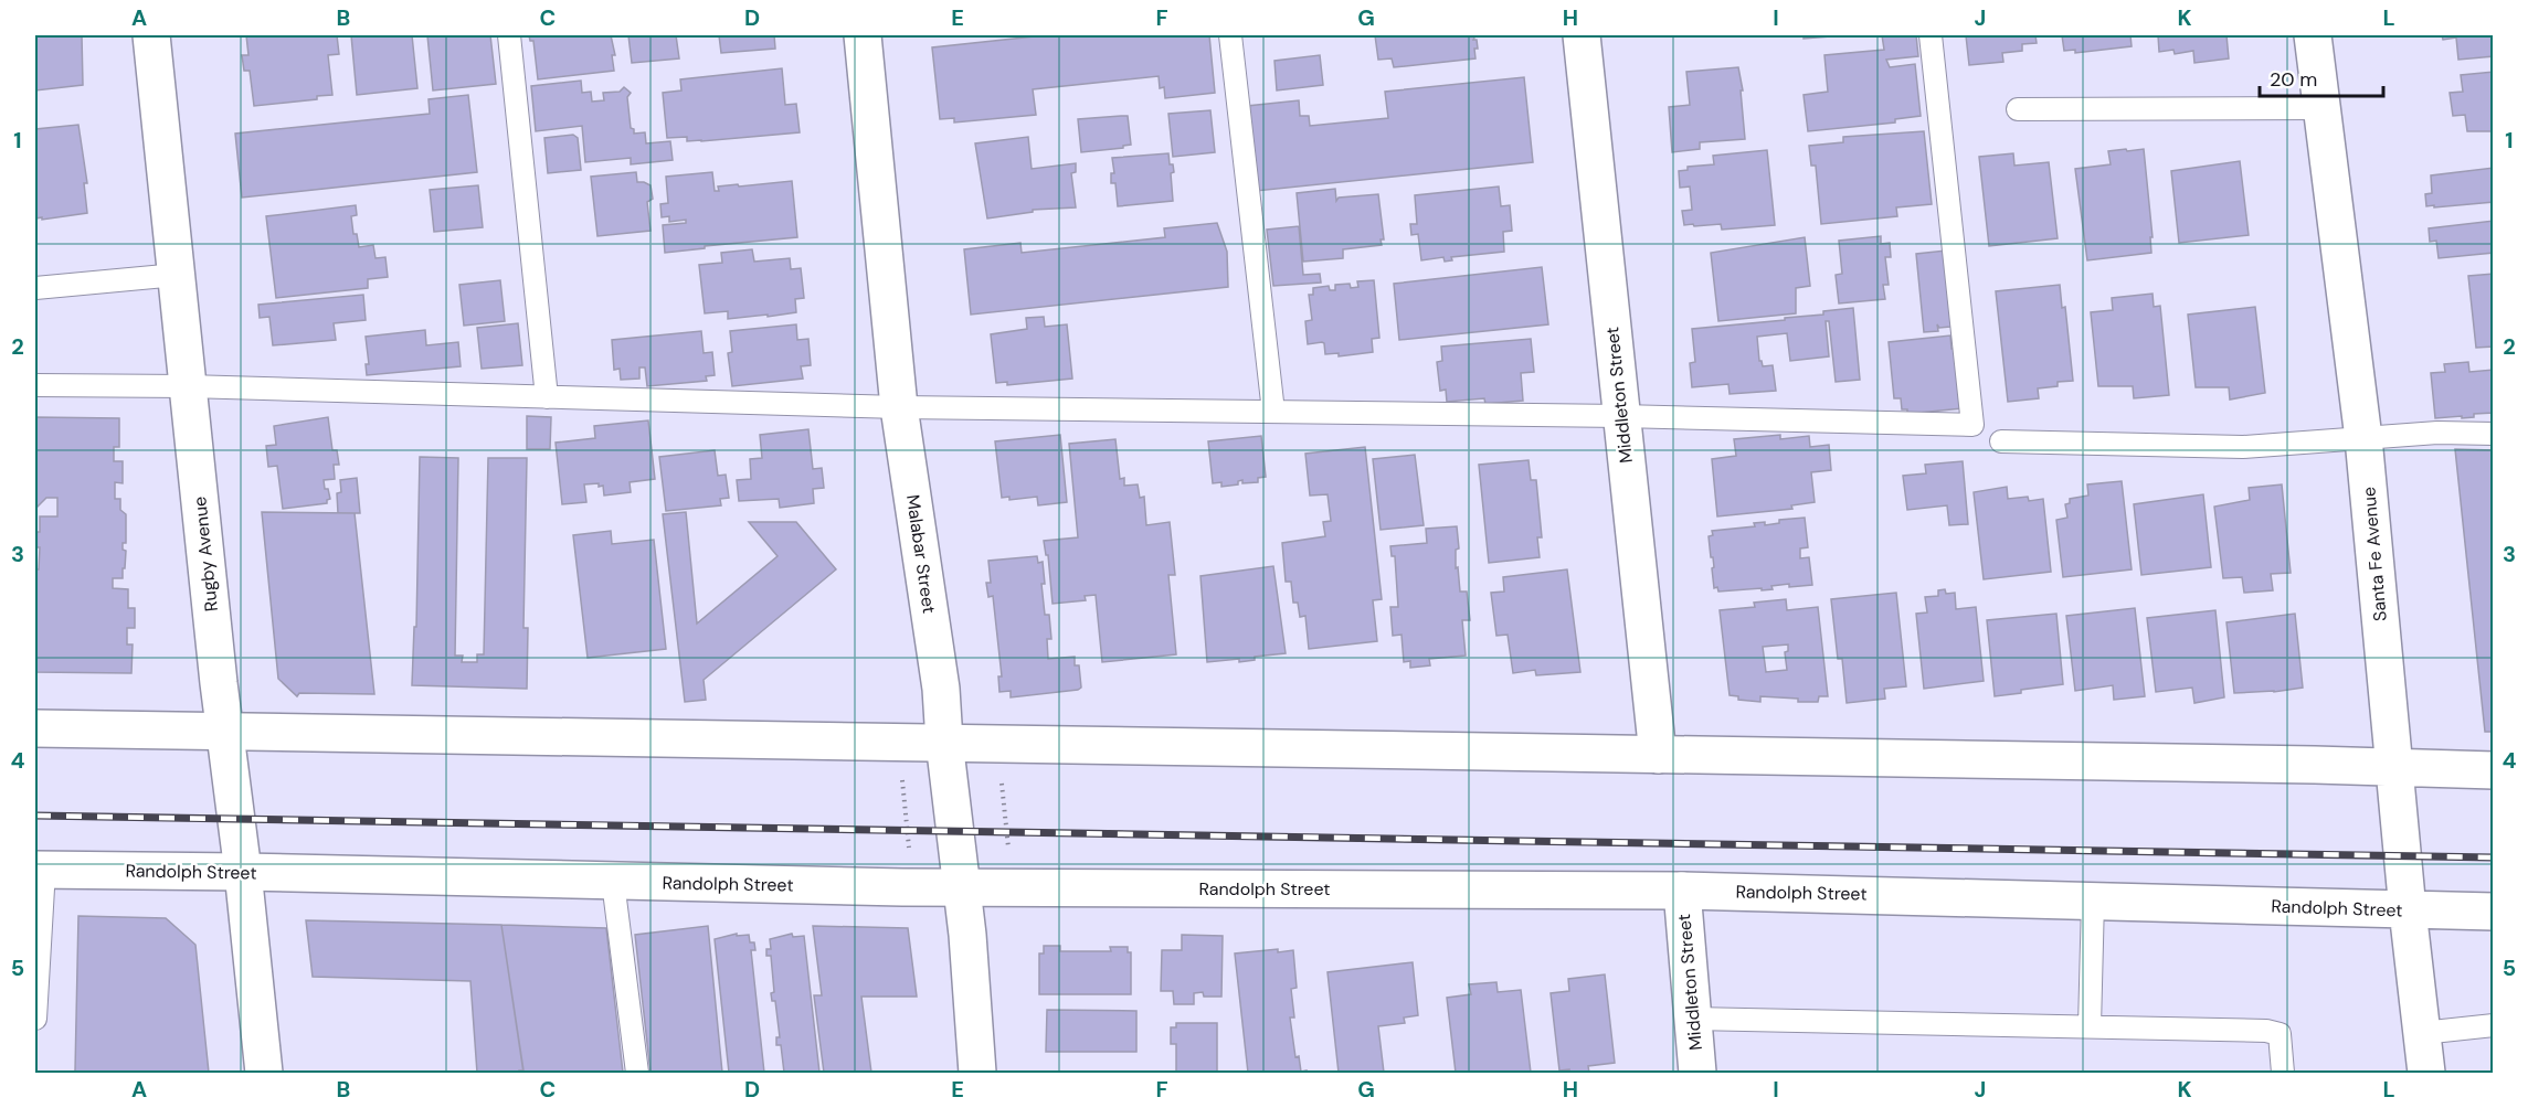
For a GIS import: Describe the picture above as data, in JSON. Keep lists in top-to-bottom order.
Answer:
{
  "streets": {
    "street": [
      "Middleton Street",
      "Rugby Avenue",
      "Malabar Street",
      "Santa Fe Avenue",
      "Randolph Street"
    ]
  },
  "crossings": [
    ["Middleton Street", "Randolph Street"],
    ["Rugby Avenue", "Randolph Street"],
    ["Malabar Street", "Randolph Street"],
    ["Santa Fe Avenue", "Randolph Street"]
  ],
  "scale_bar": "20 m",
  "grid": {
    "columns": [
      "A",
      "B",
      "C",
      "D",
      "E",
      "F",
      "G",
      "H",
      "I",
      "J",
      "K",
      "L"
    ],
    "rows": [
      "1",
      "2",
      "3",
      "4",
      "5"
    ]
  }
}
